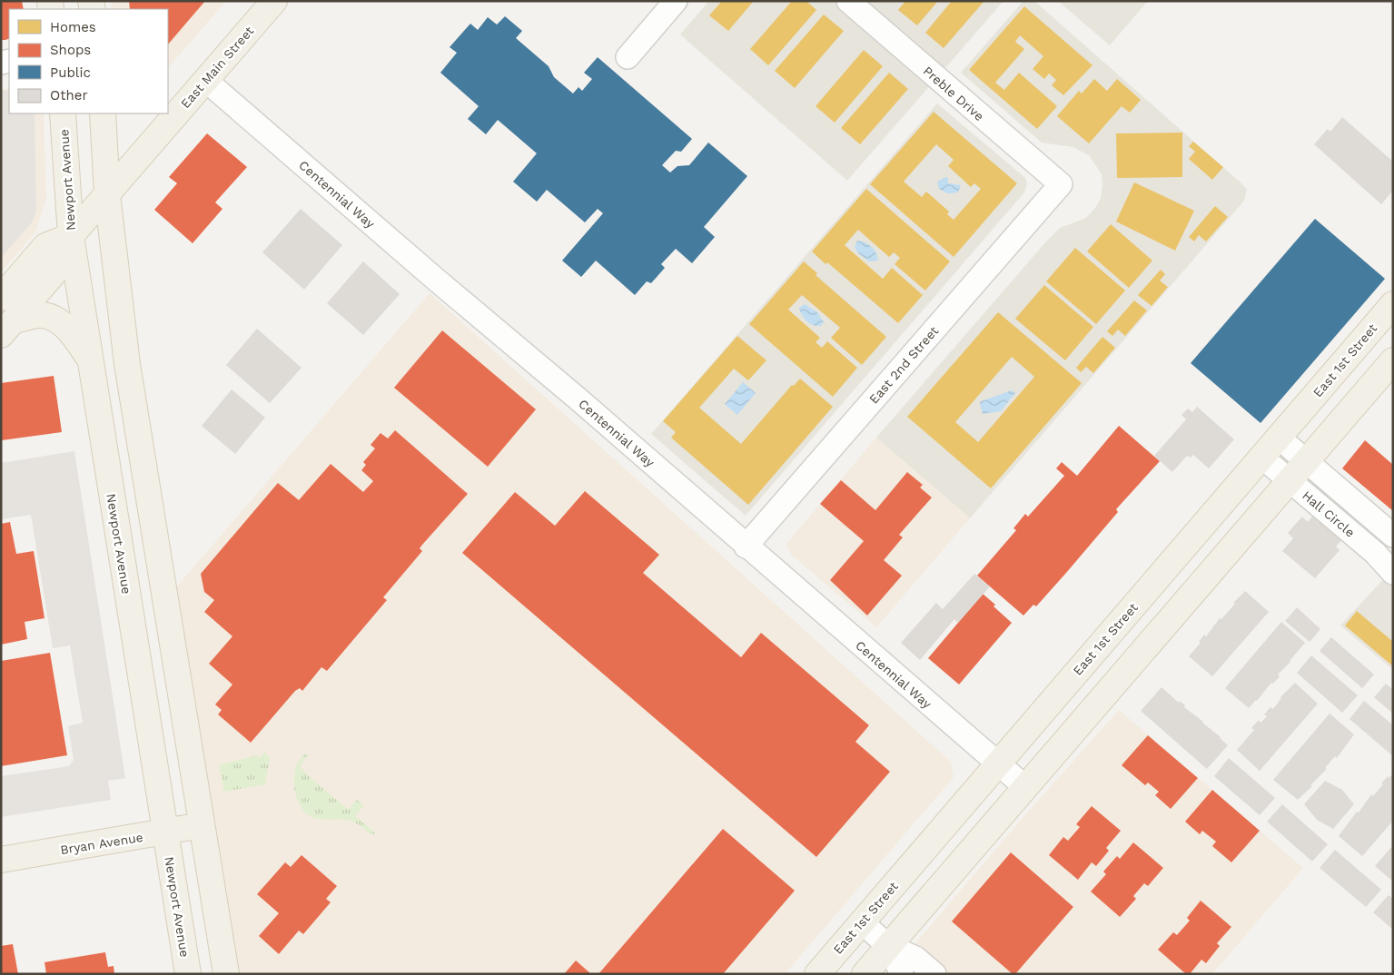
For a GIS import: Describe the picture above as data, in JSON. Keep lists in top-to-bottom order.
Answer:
{
  "streets": {
    "main road": [
      "East Main Street",
      "Newport Avenue",
      "East 1st Street",
      "Bryan Avenue"
    ],
    "street": [
      "Preble Drive",
      "Centennial Way",
      "East 2nd Street",
      "Hall Circle"
    ]
  },
  "crossings": [
    ["East Main Street", "Newport Avenue"],
    ["East Main Street", "Centennial Way"],
    ["Preble Drive", "East 2nd Street"],
    ["Newport Avenue", "Bryan Avenue"],
    ["Centennial Way", "East 1st Street"],
    ["Centennial Way", "East 2nd Street"],
    ["East 1st Street", "Hall Circle"]
  ],
  "legend": [
    "Homes",
    "Shops",
    "Public",
    "Other"
  ]
}
